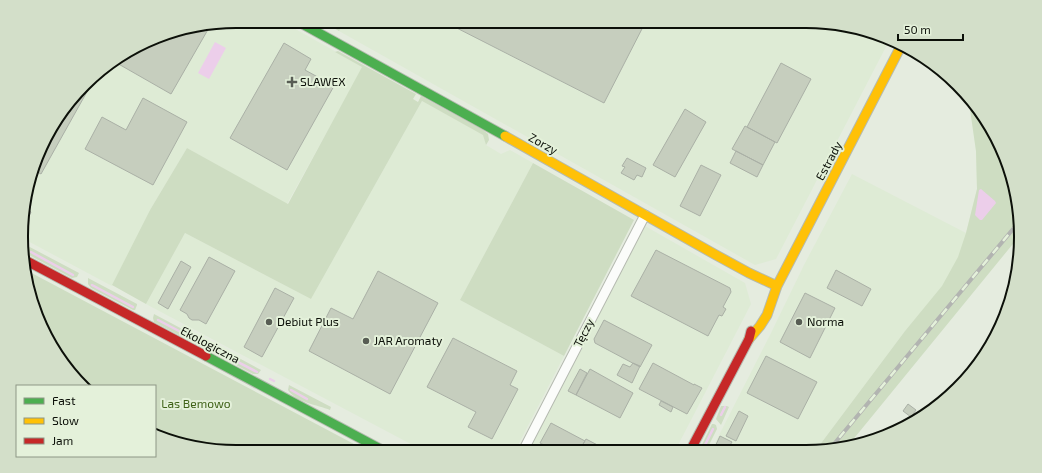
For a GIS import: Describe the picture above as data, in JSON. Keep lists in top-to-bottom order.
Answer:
{
  "streets": {
    "street": [
      "Zorzy",
      "Estrady",
      "Tęczy",
      "Ekologiczna"
    ]
  },
  "crossings": [
    ["Zorzy", "Estrady"],
    ["Zorzy", "Tęczy"]
  ],
  "parks": ["Las Bemowo"],
  "places": {
    "health": ["SLAWEX"],
    "other": ["Debiut Plus", "Norma", "JAR Aromaty"]
  },
  "legend": ["Fast", "Slow", "Jam"],
  "scale_bar": "50 m"
}
